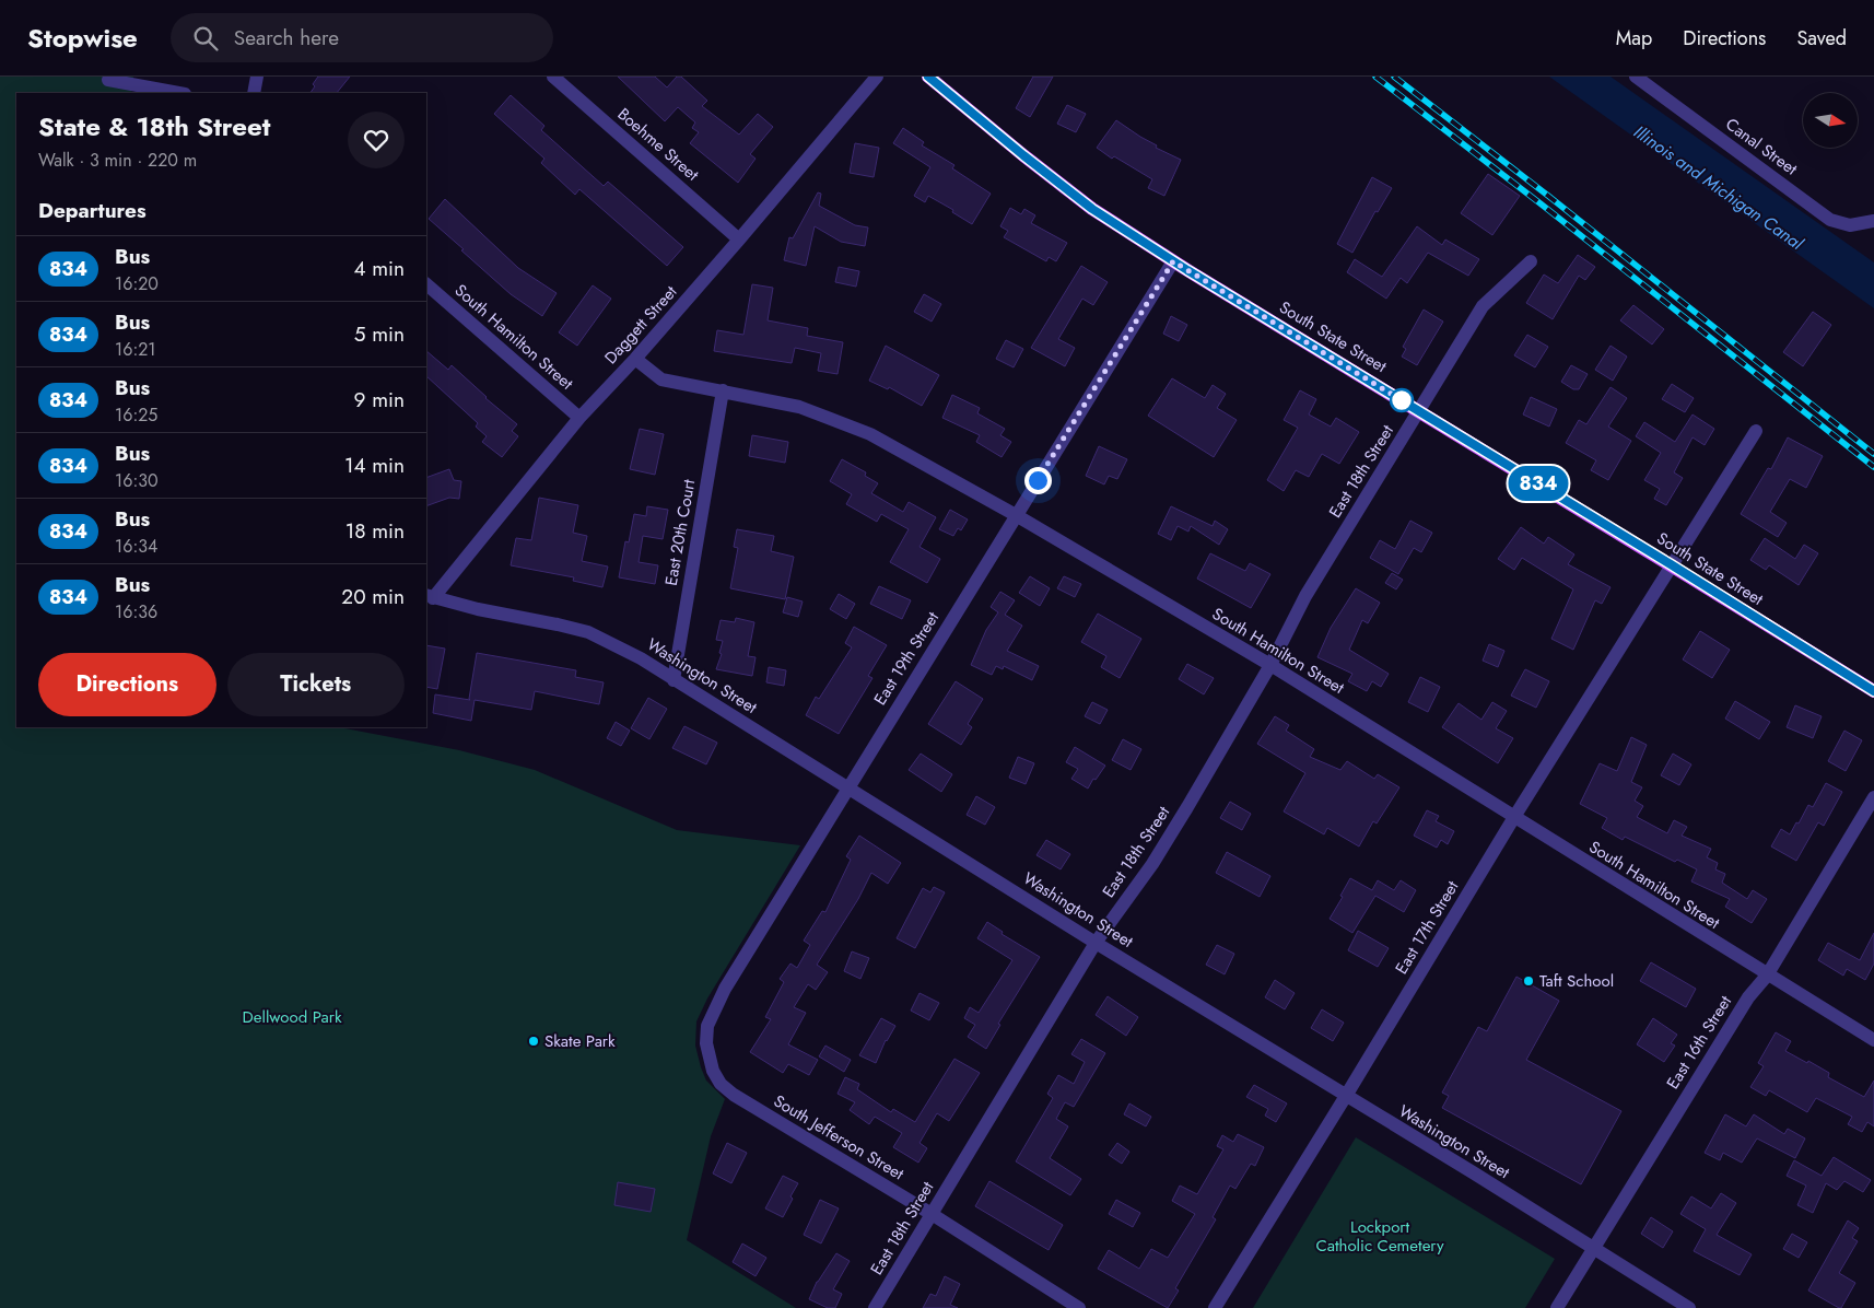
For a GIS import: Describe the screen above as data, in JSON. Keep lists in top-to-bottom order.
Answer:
{
  "streets": {
    "main road": ["South State Street"],
    "street": [
      "Boehme Street",
      "Canal Street",
      "Daggett Street",
      "South Hamilton Street",
      "East 18th Street",
      "East 20th Court",
      "East 19th Street",
      "Washington Street",
      "East 17th Street",
      "East 16th Street",
      "South Jefferson Street"
    ]
  },
  "crossings": [
    ["Boehme Street", "Daggett Street"],
    ["Daggett Street", "South Hamilton Street"],
    ["Daggett Street", "Washington Street"],
    ["South Hamilton Street", "East 18th Street"],
    ["South Hamilton Street", "East 20th Court"],
    ["South Hamilton Street", "East 19th Street"],
    ["South Hamilton Street", "East 17th Street"],
    ["South Hamilton Street", "East 16th Street"],
    ["South State Street", "East 18th Street"],
    ["South State Street", "East 19th Street"],
    ["South State Street", "East 17th Street"],
    ["East 18th Street", "Washington Street"],
    ["East 18th Street", "South Jefferson Street"],
    ["East 20th Court", "Washington Street"],
    ["East 19th Street", "Washington Street"],
    ["East 19th Street", "South Jefferson Street"],
    ["Washington Street", "East 17th Street"],
    ["Washington Street", "East 16th Street"]
  ],
  "water": ["Illinois and Michigan Canal"],
  "parks": ["Dellwood Park", "Lockport Catholic Cemetery"],
  "places": ["Taft School", "Skate Park"],
  "lines": ["bus line 834"],
  "north": "right",
  "page": {
    "header": "Stopwise",
    "search": "Search here",
    "nav": ["Map", "Directions", "Saved"],
    "on_map": "834",
    "heading": [
      ["State & 18th Street", "Walk · 3 min · 220 m"],
      "Departures"
    ],
    "list": [
      {
        "mark": "834",
        "name": "Bus",
        "note": "16:20",
        "value": "4 min"
      },
      {
        "mark": "834",
        "name": "Bus",
        "note": "16:21",
        "value": "5 min"
      },
      {
        "mark": "834",
        "name": "Bus",
        "note": "16:25",
        "value": "9 min"
      },
      {
        "mark": "834",
        "name": "Bus",
        "note": "16:30",
        "value": "14 min"
      },
      {
        "mark": "834",
        "name": "Bus",
        "note": "16:34",
        "value": "18 min"
      },
      {
        "mark": "834",
        "name": "Bus",
        "note": "16:36",
        "value": "20 min"
      }
    ],
    "buttons": ["Directions", "Tickets"]
  }
}
